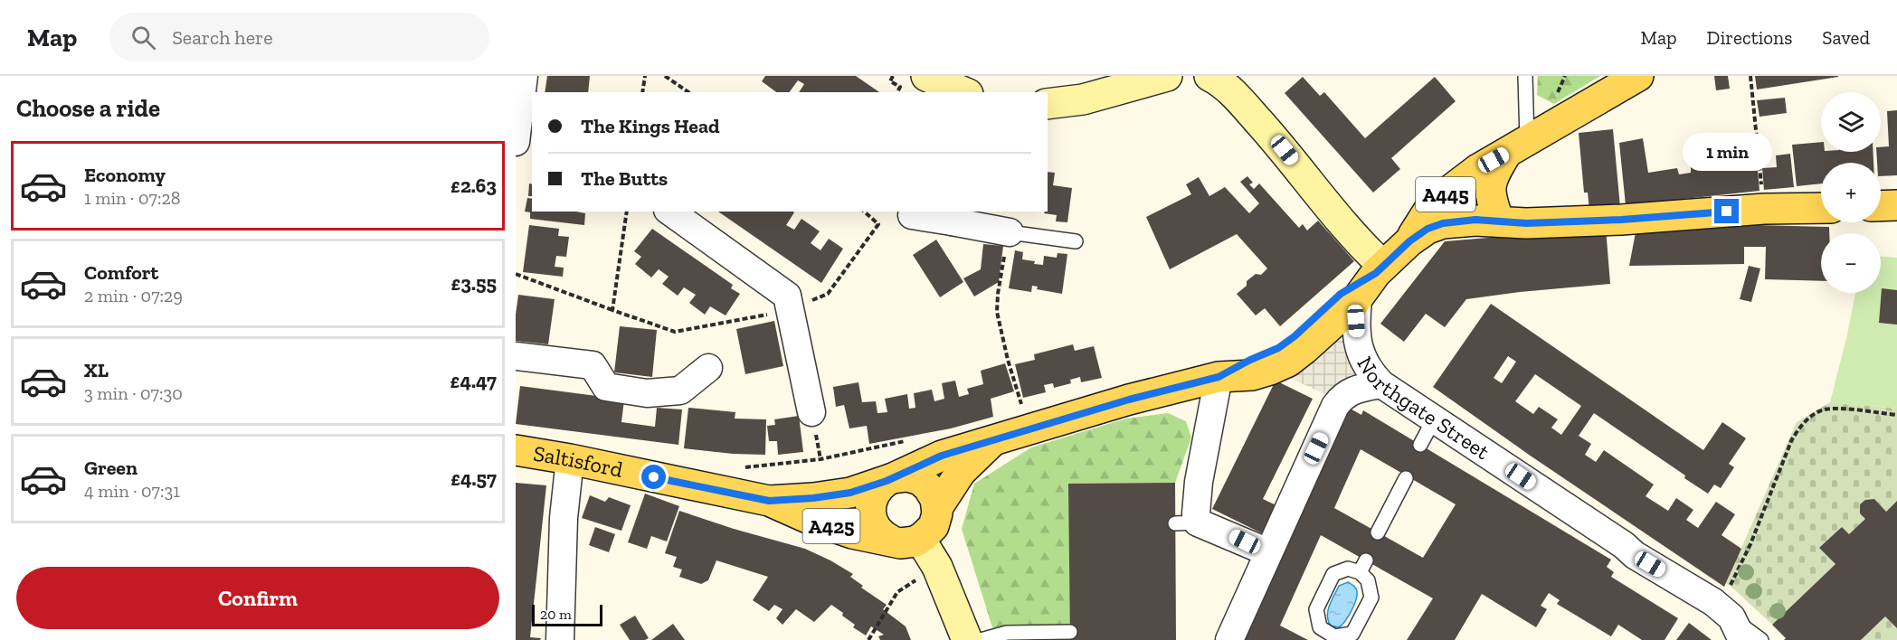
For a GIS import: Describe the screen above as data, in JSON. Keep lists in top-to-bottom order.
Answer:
{
  "streets": {
    "main road": ["A445", "Saltisford", "A425"],
    "street": ["Northgate Street"]
  },
  "crossings": [
    ["A445", "A425"],
    ["Northgate Street", "A425"],
    ["Saltisford", "A425"]
  ],
  "scale_bar": "20 m",
  "page": {
    "header": "Map",
    "search": "Search here",
    "nav": ["Map", "Directions", "Saved"],
    "heading": "Choose a ride",
    "map_buttons": ["+", "−"],
    "banner": ["The Kings Head", "The Butts"],
    "bubble": "1 min",
    "list": [
      {
        "name": "Economy",
        "note": "1 min · 07:28",
        "value": "£2.63"
      },
      {
        "name": "Comfort",
        "note": "2 min · 07:29",
        "value": "£3.55"
      },
      {
        "name": "XL",
        "note": "3 min · 07:30",
        "value": "£4.47"
      },
      {
        "name": "Green",
        "note": "4 min · 07:31",
        "value": "£4.57"
      }
    ],
    "buttons": "Confirm",
    "scale": "20 m"
  }
}
